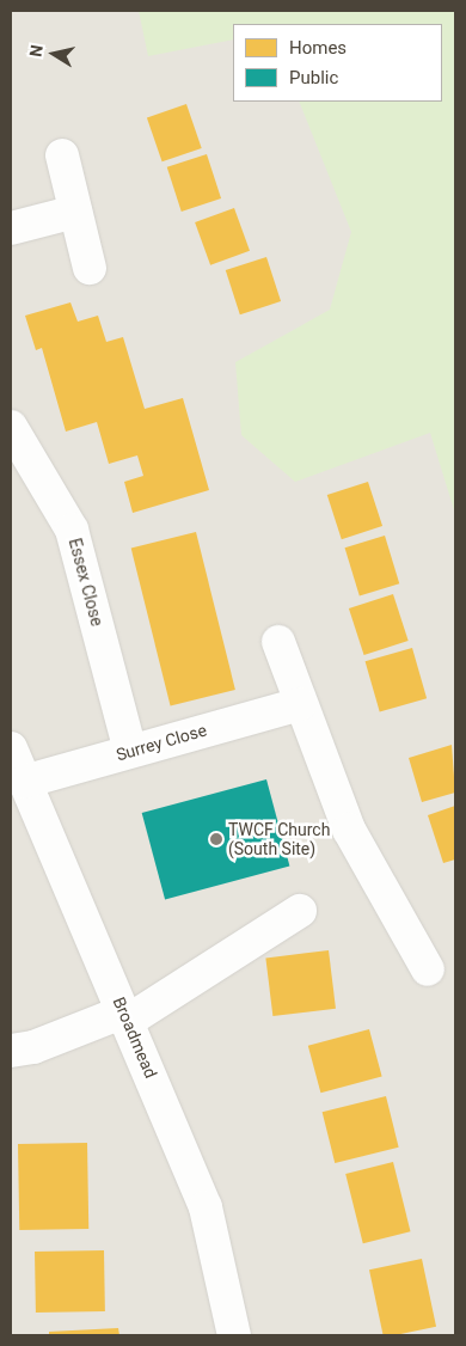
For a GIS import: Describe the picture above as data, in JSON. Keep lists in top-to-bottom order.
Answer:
{
  "streets": {
    "street": ["Essex Close", "Surrey Close", "Broadmead"]
  },
  "crossings": [
    ["Essex Close", "Surrey Close"],
    ["Surrey Close", "Broadmead"]
  ],
  "places": ["TWCF Church (South Site)"],
  "legend": ["Homes", "Public"],
  "north": "left"
}
